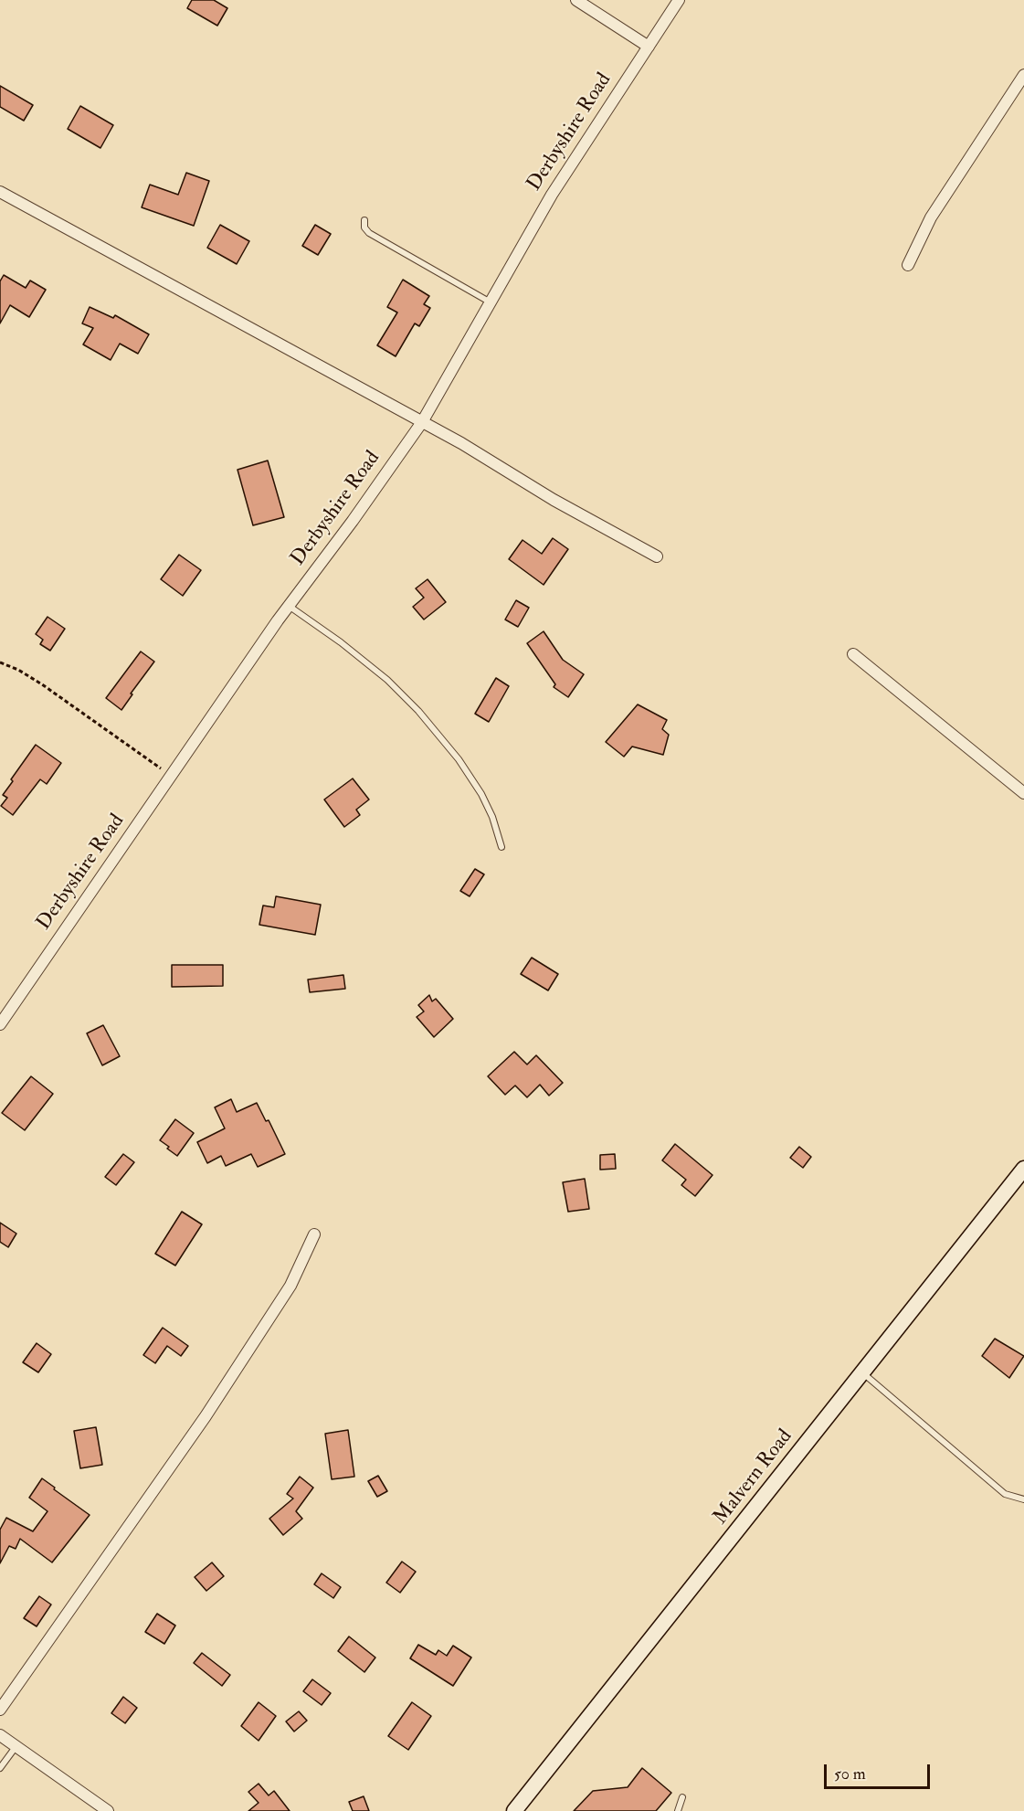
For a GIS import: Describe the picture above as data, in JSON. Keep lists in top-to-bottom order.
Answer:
{
  "streets": {
    "main road": ["Malvern Road"],
    "street": ["Derbyshire Road"]
  },
  "scale_bar": "50 m"
}
